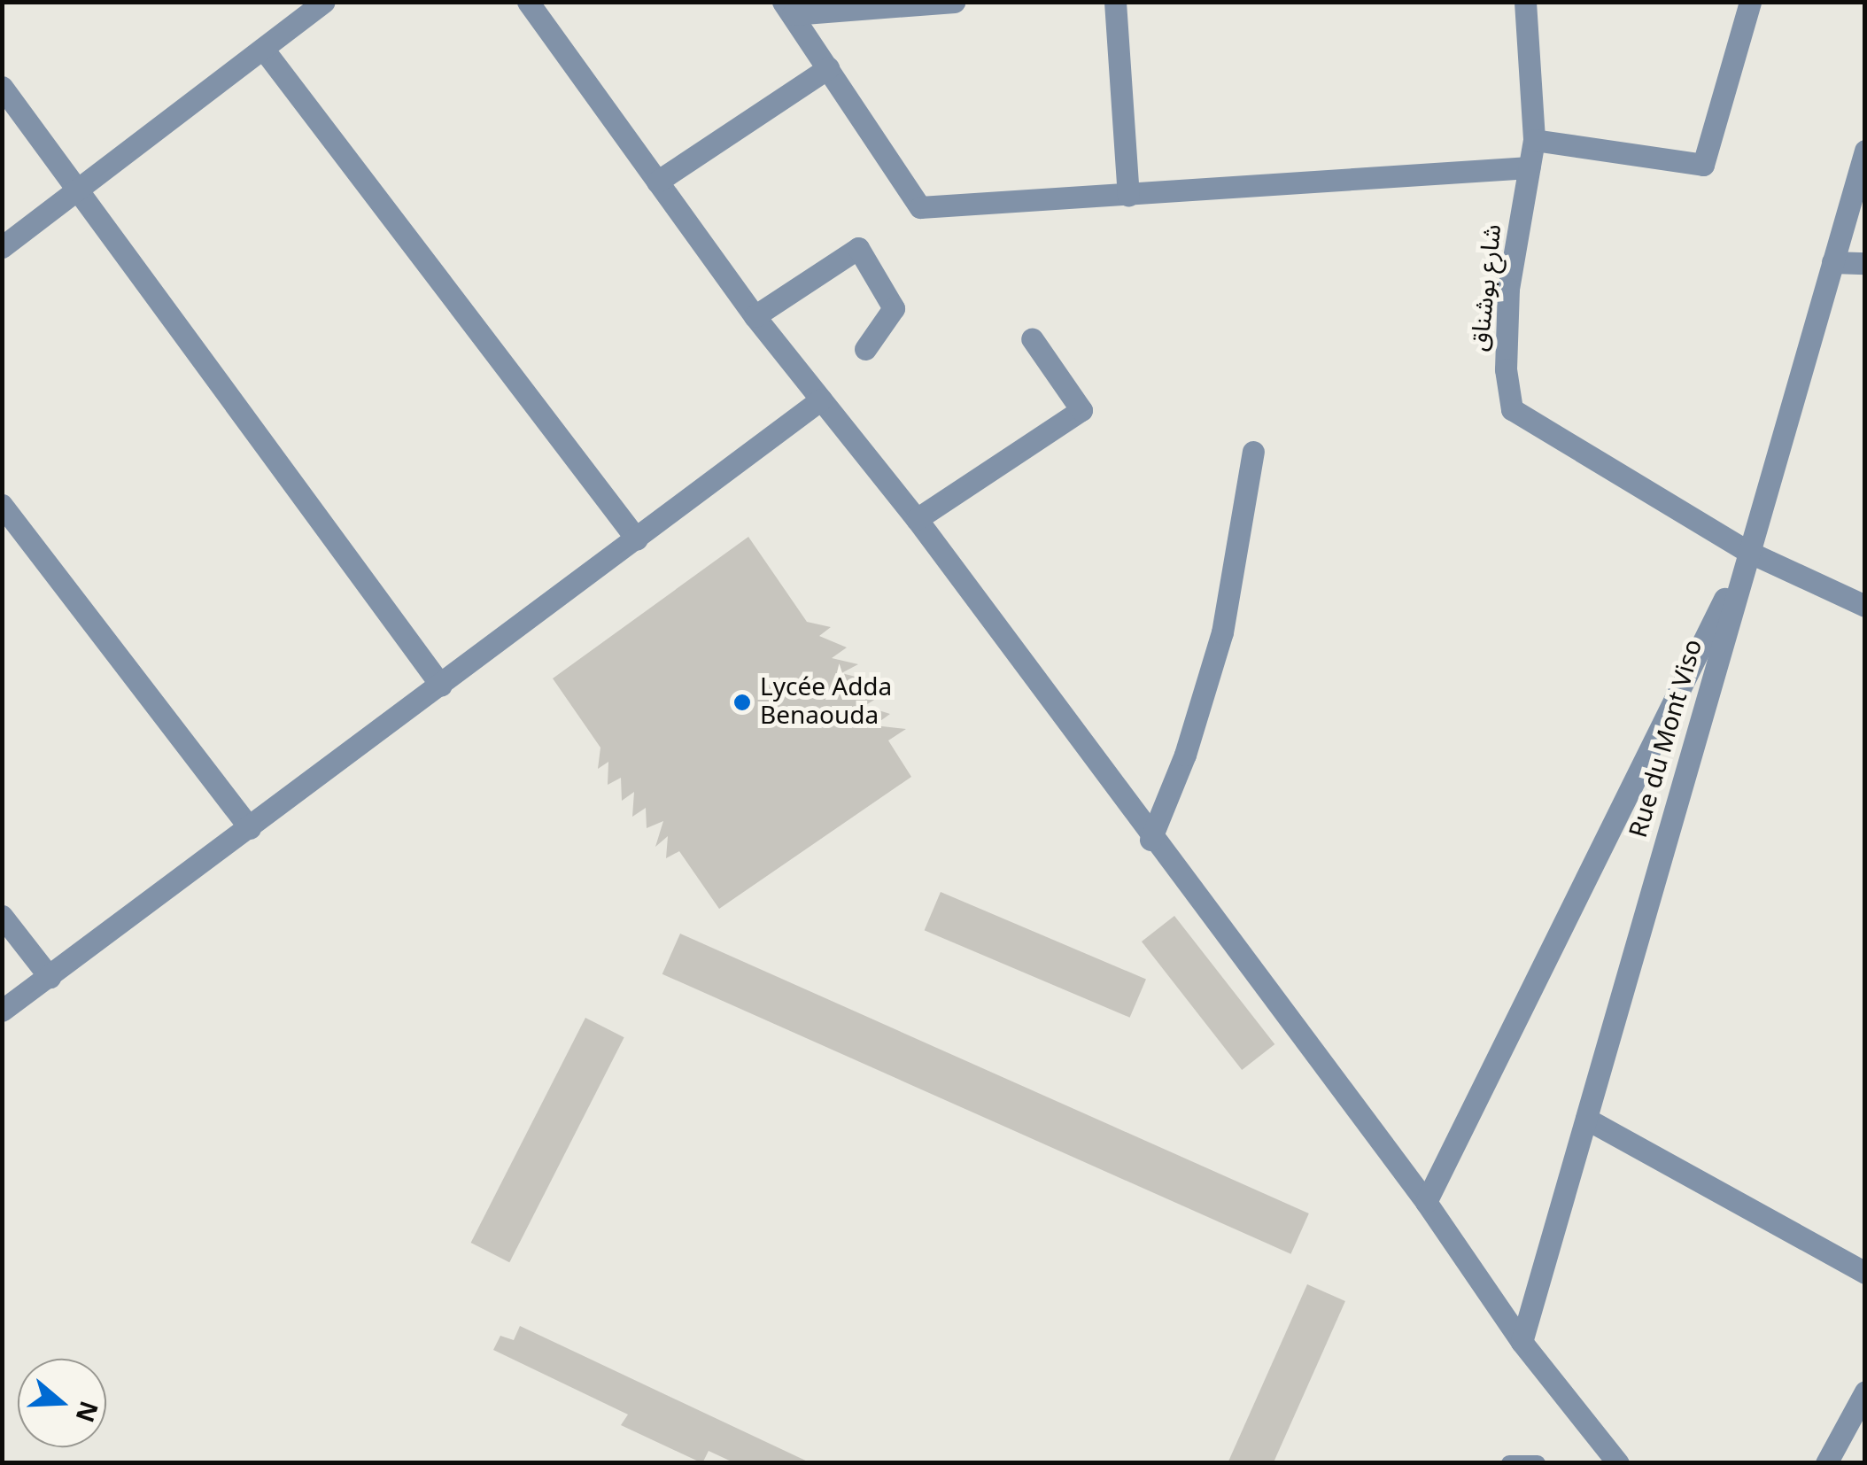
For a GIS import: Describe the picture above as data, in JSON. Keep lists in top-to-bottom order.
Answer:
{
  "streets": {
    "street": ["شارع بوشناق", "Rue du Mont Viso"]
  },
  "crossings": [
    ["شارع بوشناق", "Rue du Mont Viso"]
  ],
  "places": ["Lycée Adda Benaouda"],
  "north": "right"
}
